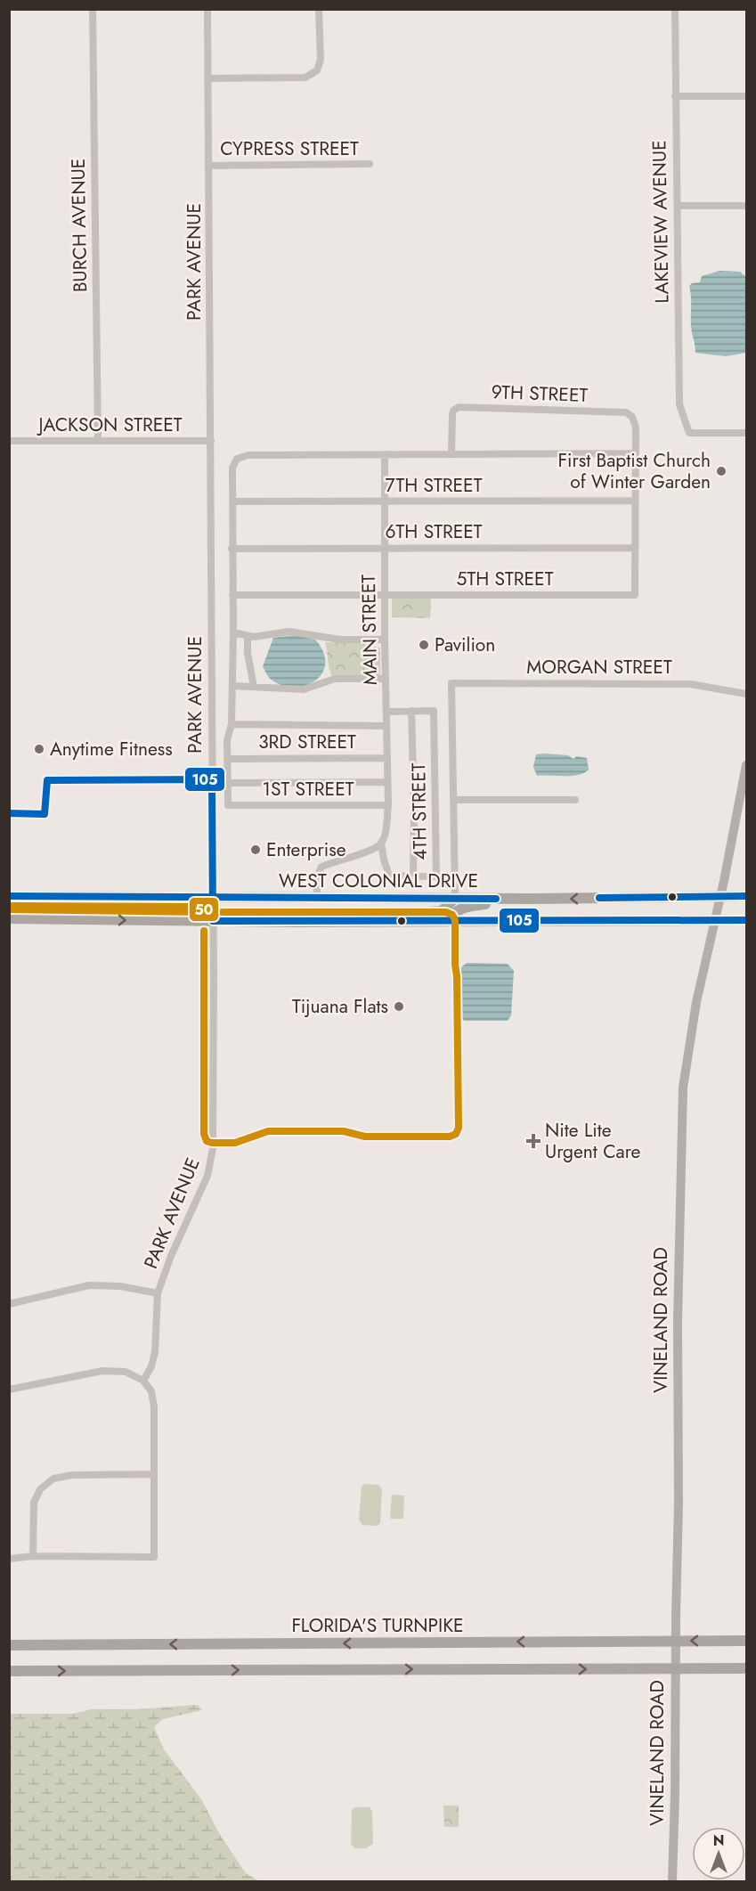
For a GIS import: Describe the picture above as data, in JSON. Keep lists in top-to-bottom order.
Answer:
{
  "streets": {
    "highway": ["WEST COLONIAL DRIVE", "FLORIDA'S TURNPIKE"],
    "main road": ["VINELAND ROAD"],
    "street": [
      "CYPRESS STREET",
      "LAKEVIEW AVENUE",
      "BURCH AVENUE",
      "PARK AVENUE",
      "9TH STREET",
      "JACKSON STREET",
      "7TH STREET",
      "6TH STREET",
      "5TH STREET",
      "MAIN STREET",
      "MORGAN STREET",
      "3RD STREET",
      "1ST STREET",
      "4TH STREET"
    ]
  },
  "crossings": [
    ["CYPRESS STREET", "PARK AVENUE"],
    ["BURCH AVENUE", "JACKSON STREET"],
    ["PARK AVENUE", "JACKSON STREET"],
    ["PARK AVENUE", "WEST COLONIAL DRIVE"],
    ["9TH STREET", "5TH STREET"],
    ["7TH STREET", "5TH STREET"],
    ["7TH STREET", "MAIN STREET"],
    ["6TH STREET", "5TH STREET"],
    ["6TH STREET", "MAIN STREET"],
    ["5TH STREET", "MAIN STREET"],
    ["MAIN STREET", "3RD STREET"],
    ["MAIN STREET", "1ST STREET"],
    ["MAIN STREET", "4TH STREET"],
    ["WEST COLONIAL DRIVE", "VINELAND ROAD"]
  ],
  "places": {
    "other": [
      "First Baptist Church of Winter Garden",
      "Pavilion",
      "Anytime Fitness",
      "Enterprise",
      "Tijuana Flats"
    ],
    "health": ["Nite Lite Urgent Care"]
  },
  "lines": ["transit line 105", "transit line 50"],
  "north": "top"
}
